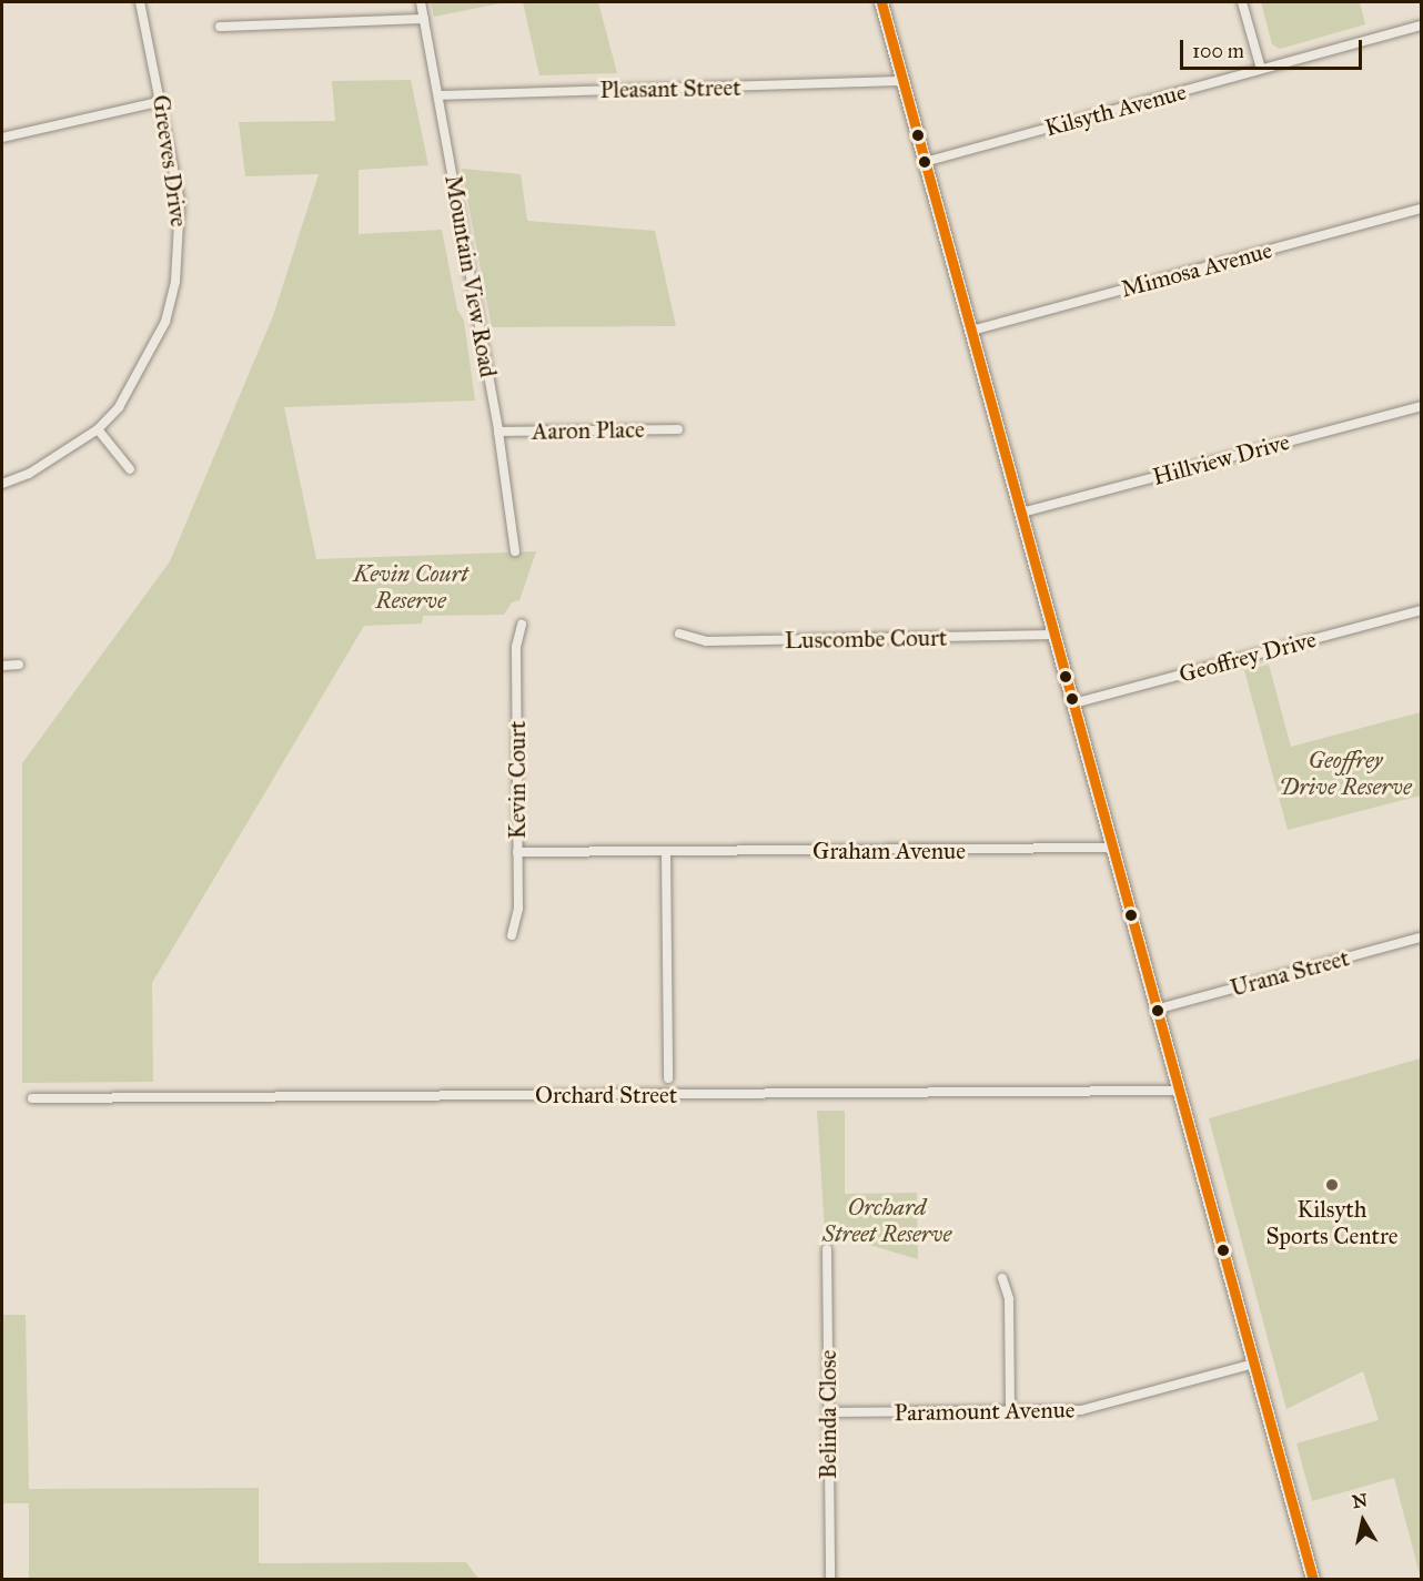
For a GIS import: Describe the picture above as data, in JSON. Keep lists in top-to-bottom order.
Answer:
{
  "streets": {
    "street": [
      "Pleasant Street",
      "Kilsyth Avenue",
      "Greeves Drive",
      "Mimosa Avenue",
      "Mountain View Road",
      "Aaron Place",
      "Hillview Drive",
      "Luscombe Court",
      "Geoffrey Drive",
      "Kevin Court",
      "Graham Avenue",
      "Urana Street",
      "Orchard Street",
      "Paramount Avenue",
      "Belinda Close"
    ]
  },
  "crossings": [
    ["Pleasant Street", "Mountain View Road"],
    ["Mountain View Road", "Aaron Place"],
    ["Kevin Court", "Graham Avenue"],
    ["Paramount Avenue", "Belinda Close"]
  ],
  "parks": ["Kevin Court Reserve", "Geoffrey Drive Reserve", "Orchard Street Reserve"],
  "places": ["Kilsyth Sports Centre"],
  "scale_bar": "100 m",
  "north": "top"
}
